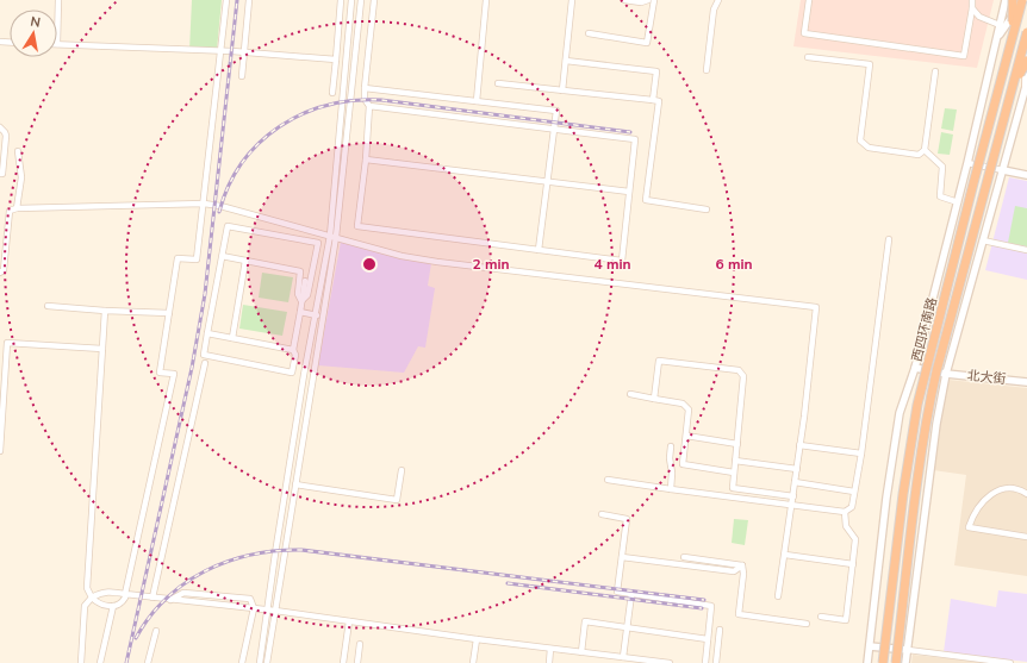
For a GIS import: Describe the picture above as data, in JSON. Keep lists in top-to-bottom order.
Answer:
{
  "streets": {
    "highway": ["西四环南路"],
    "street": ["北大街"]
  },
  "crossings": [
    ["西四环南路", "北大街"]
  ],
  "north": "top",
  "rings": ["2 min", "4 min", "6 min"]
}
